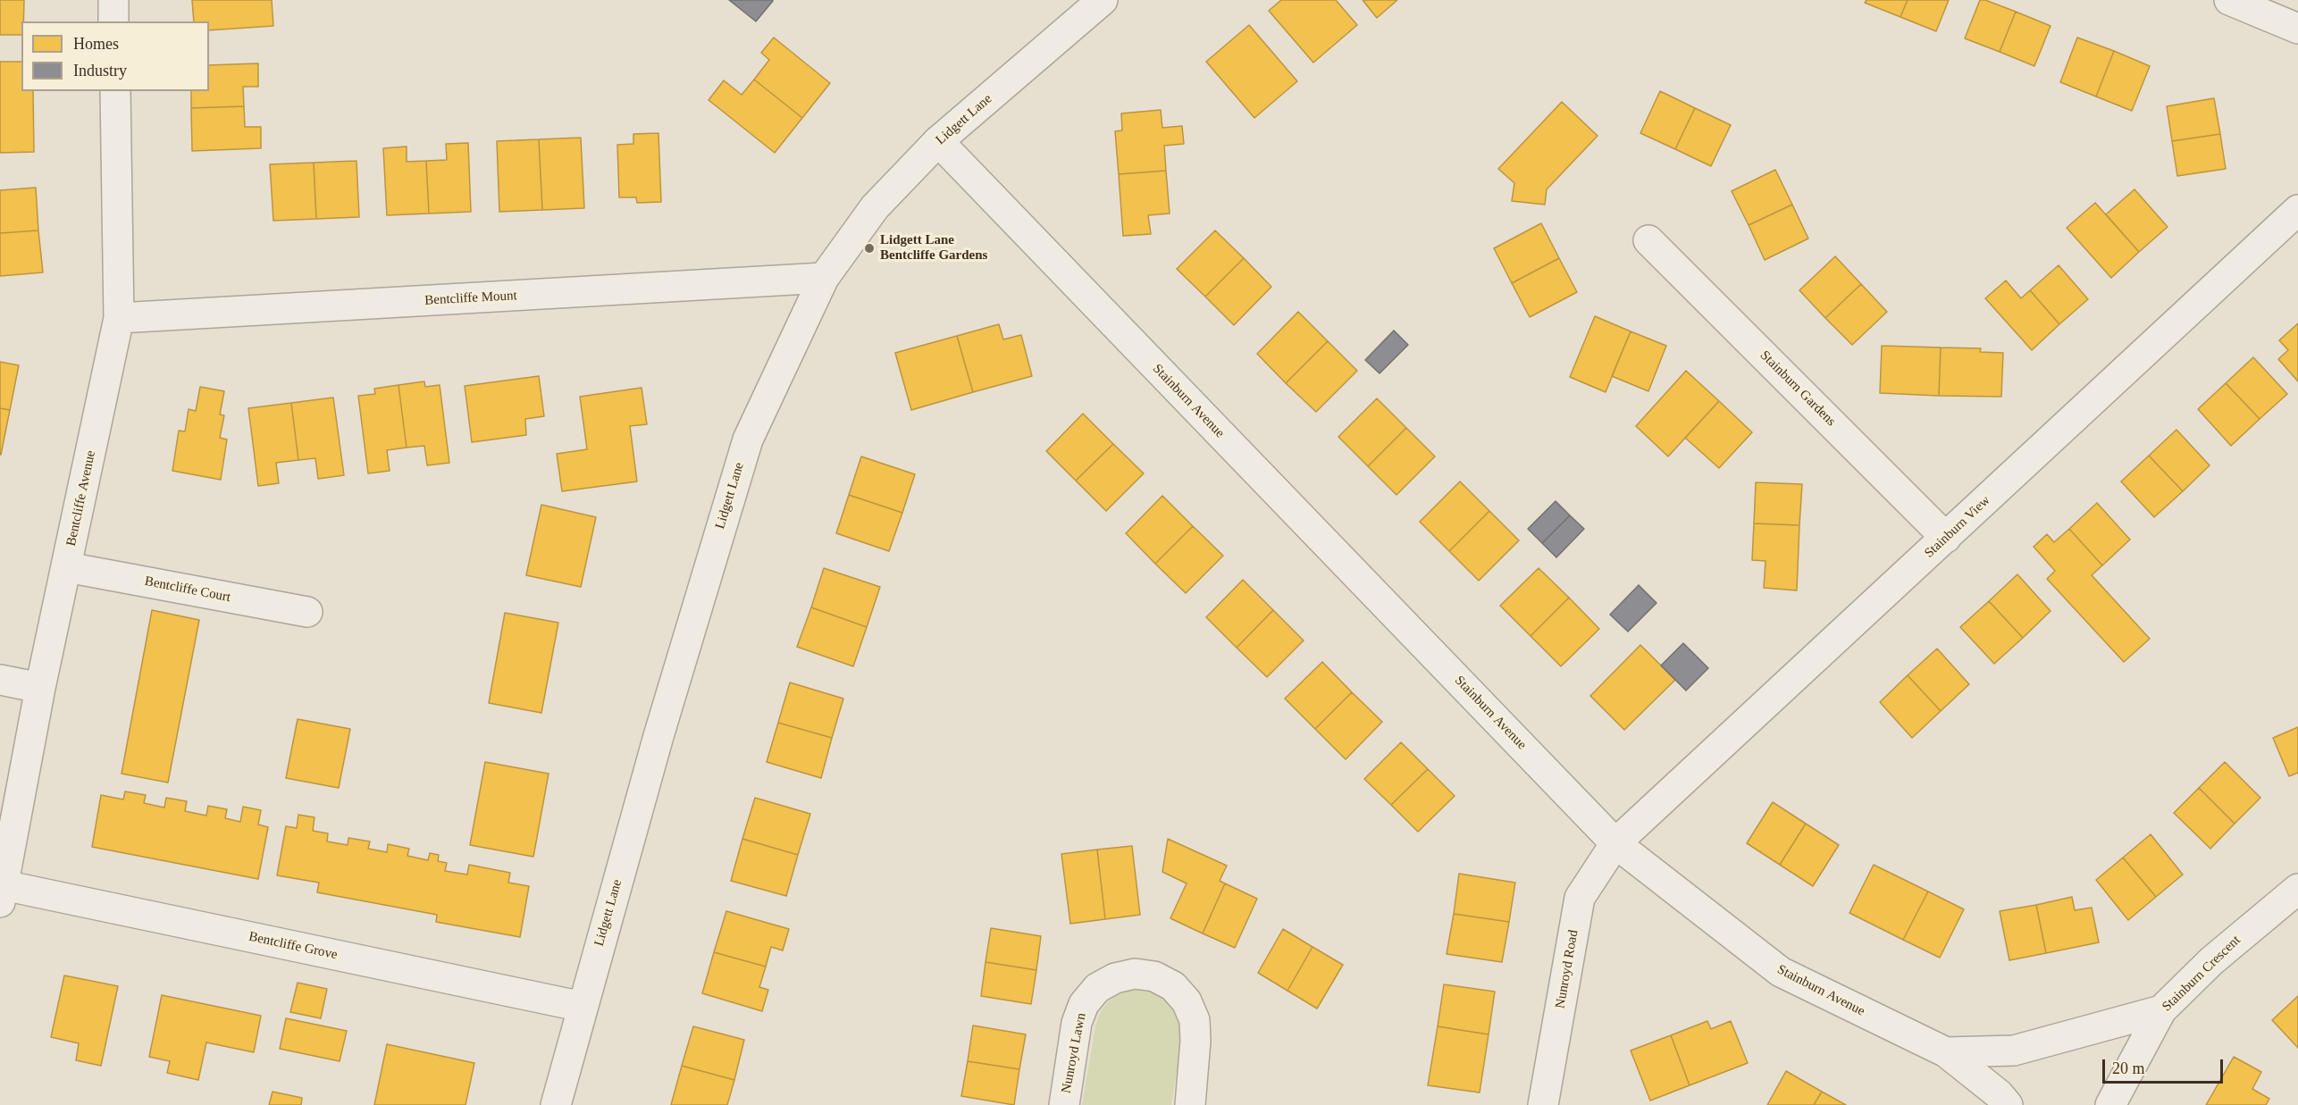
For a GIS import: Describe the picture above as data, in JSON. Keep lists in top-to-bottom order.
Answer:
{
  "streets": {
    "street": [
      "Lidgett Lane",
      "Bentcliffe Mount",
      "Stainburn Gardens",
      "Stainburn Avenue",
      "Bentcliffe Avenue",
      "Stainburn View",
      "Bentcliffe Court",
      "Bentcliffe Grove",
      "Nunroyd Road",
      "Stainburn Crescent",
      "Nunroyd Lawn"
    ]
  },
  "crossings": [
    ["Lidgett Lane", "Bentcliffe Mount"],
    ["Lidgett Lane", "Stainburn Avenue"],
    ["Lidgett Lane", "Bentcliffe Grove"],
    ["Bentcliffe Mount", "Bentcliffe Avenue"],
    ["Stainburn Gardens", "Stainburn View"],
    ["Stainburn Avenue", "Stainburn View"],
    ["Stainburn Avenue", "Nunroyd Road"],
    ["Stainburn Avenue", "Stainburn Crescent"],
    ["Bentcliffe Avenue", "Bentcliffe Court"],
    ["Bentcliffe Avenue", "Bentcliffe Grove"],
    ["Stainburn View", "Nunroyd Road"]
  ],
  "places": ["Lidgett Lane Bentcliffe Gardens"],
  "legend": ["Homes", "Industry"],
  "scale_bar": "20 m"
}
